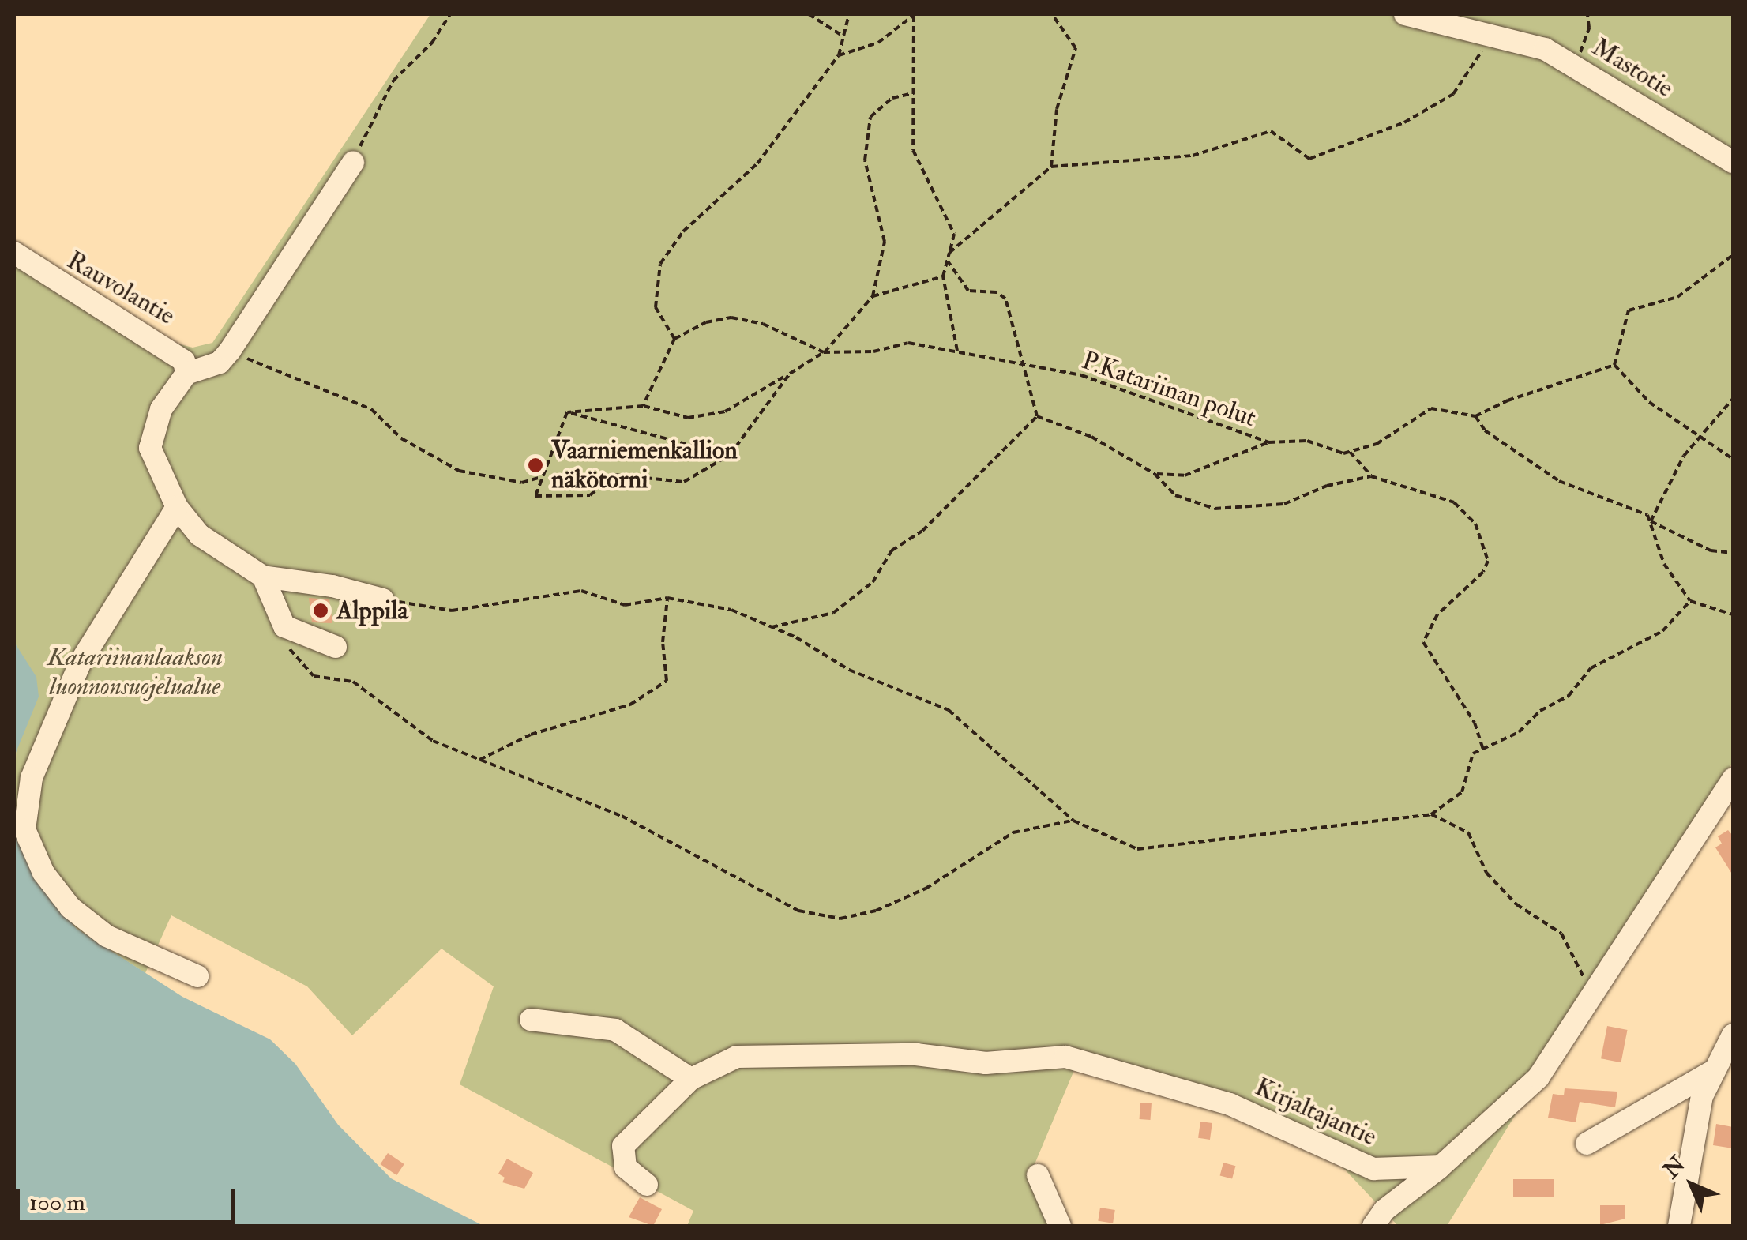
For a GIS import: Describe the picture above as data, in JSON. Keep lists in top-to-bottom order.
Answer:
{
  "streets": {
    "street": ["Mastotie", "Rauvolantie", "Kirjaltajantie"],
    "path": ["P.Katariinan polut"]
  },
  "parks": ["Katariinanlaakson luonnonsuojelualue"],
  "places": ["Vaarniemenkallion näkötorni", "Alppila"],
  "scale_bar": "100 m",
  "north": "top left"
}
